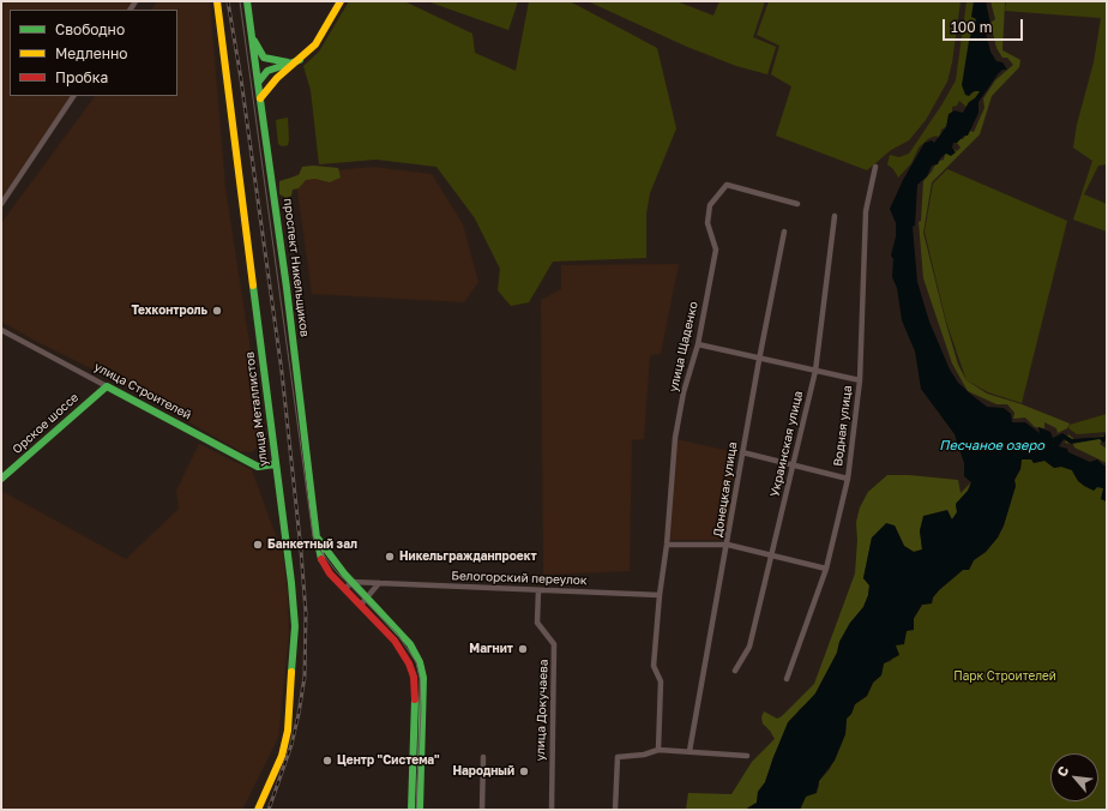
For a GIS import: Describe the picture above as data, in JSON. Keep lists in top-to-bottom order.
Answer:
{
  "streets": {
    "main road": [
      "проспект Никельщиков",
      "улица Строителей",
      "улица Металлистов",
      "Орское шоссе"
    ],
    "street": [
      "улица Щаденко",
      "Водная улица",
      "Украинская улица",
      "Донецкая улица",
      "Белогорский переулок",
      "улица Докучаева"
    ]
  },
  "crossings": [
    ["улица Щаденко", "Белогорский переулок"],
    ["улица Строителей", "улица Металлистов"],
    ["улица Строителей", "Орское шоссе"],
    ["Белогорский переулок", "улица Докучаева"]
  ],
  "water": ["Песчаное озеро"],
  "parks": ["Парк Строителей"],
  "places": [
    "Техконтроль",
    "Банкетный зал",
    "Никельгражданпроект",
    "Магнит",
    "Центр \"Система\"",
    "Народный"
  ],
  "legend": ["Свободно", "Медленно", "Пробка"],
  "scale_bar": "100 m",
  "north": "top left"
}
